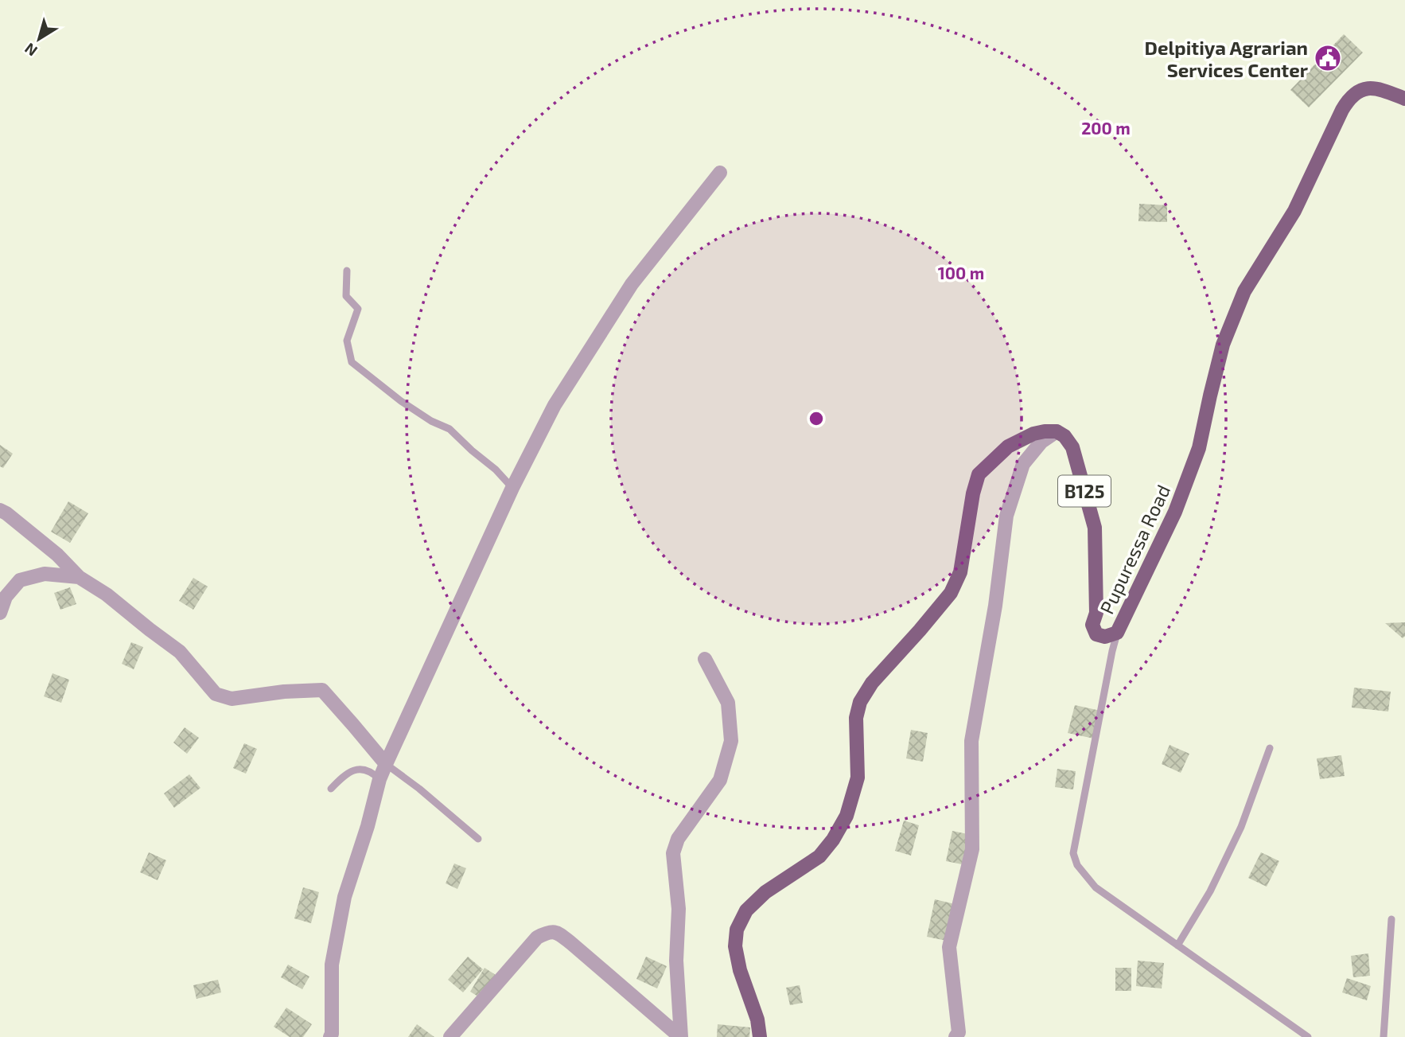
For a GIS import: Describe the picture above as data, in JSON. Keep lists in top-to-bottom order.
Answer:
{
  "streets": {
    "main road": ["B125", "Pupuressa Road"]
  },
  "places": {
    "public building": ["Delpitiya Agrarian Services Center"]
  },
  "north": "bottom left",
  "rings": ["200 m", "100 m"]
}
